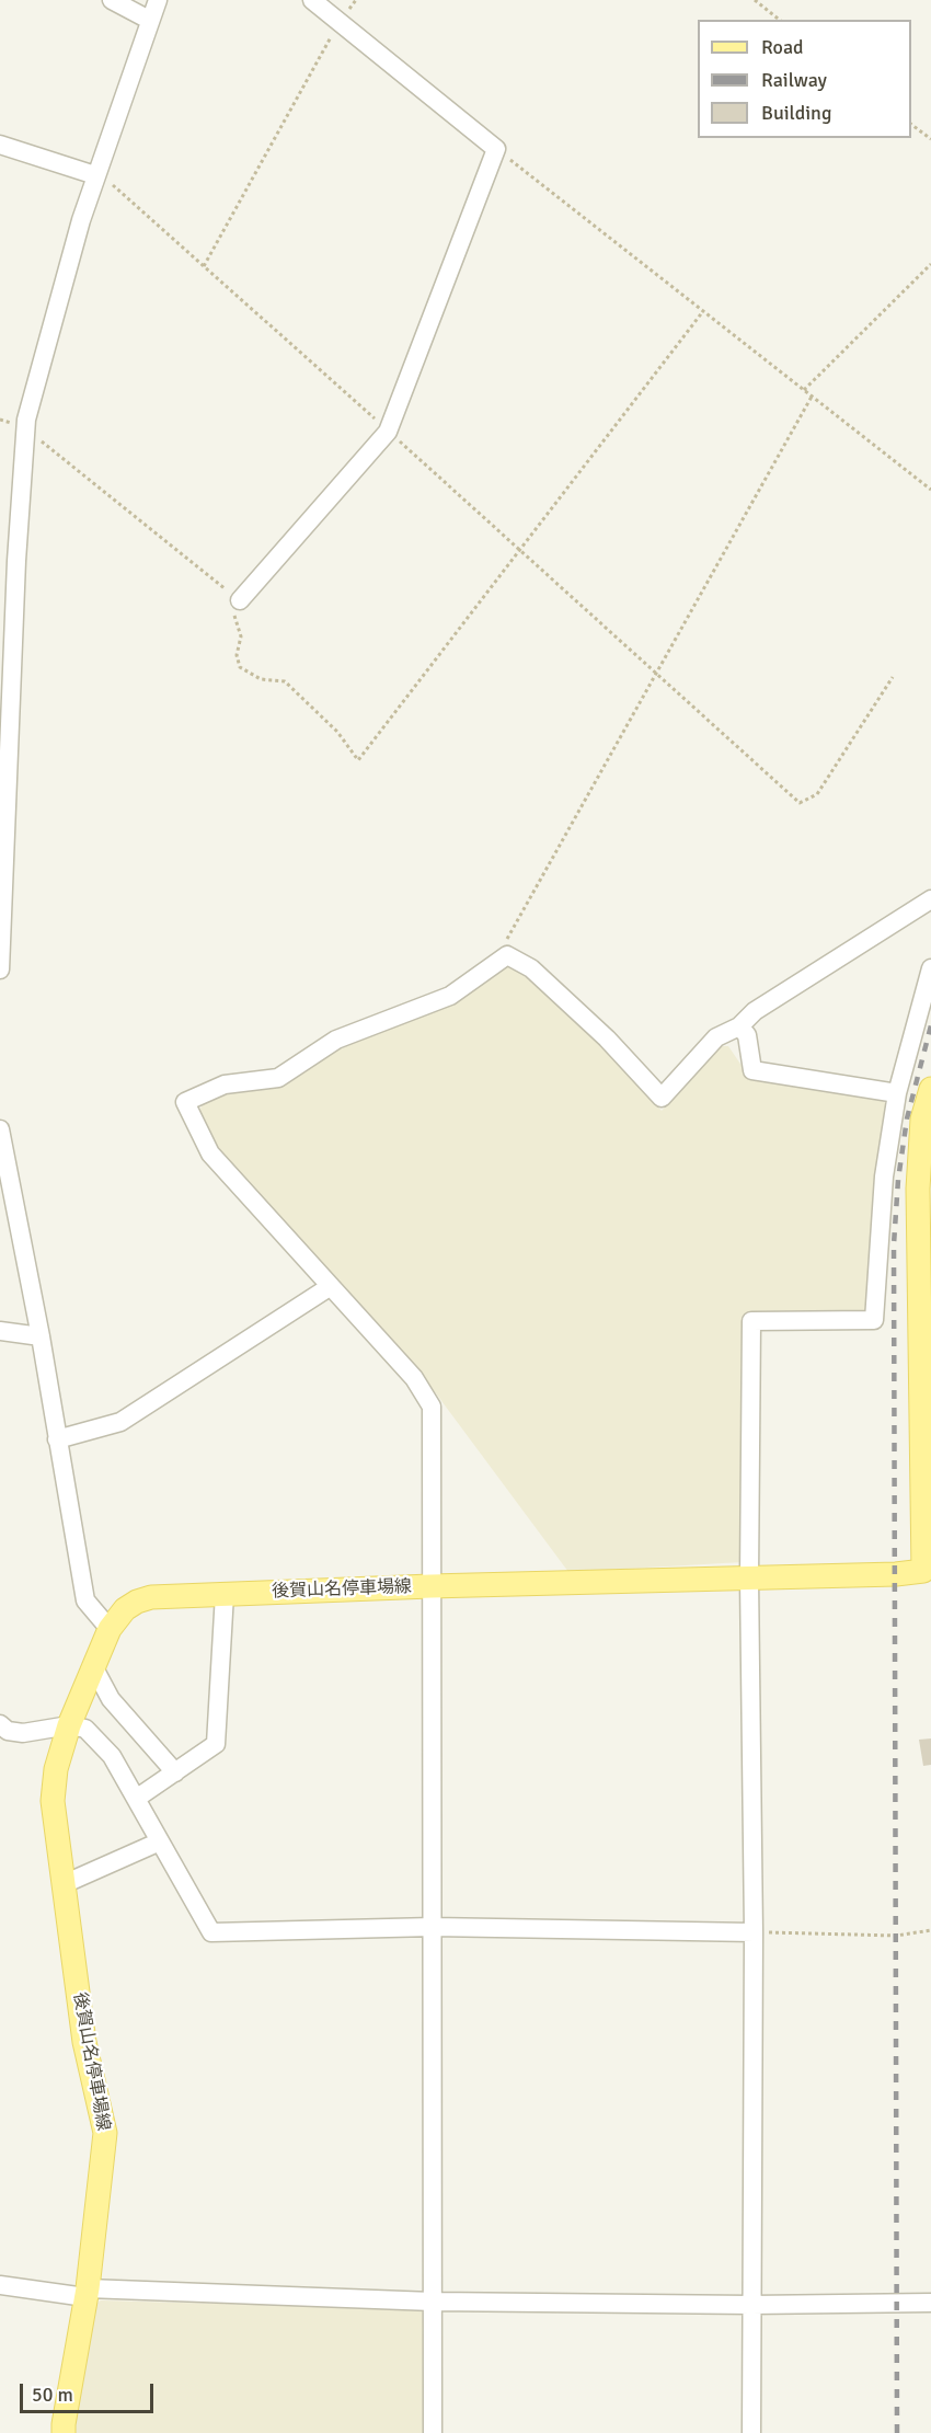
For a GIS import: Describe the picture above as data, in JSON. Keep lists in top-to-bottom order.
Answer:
{
  "streets": {
    "main road": ["後賀山名停車場線"]
  },
  "legend": ["Road", "Railway", "Building"],
  "scale_bar": "50 m"
}
